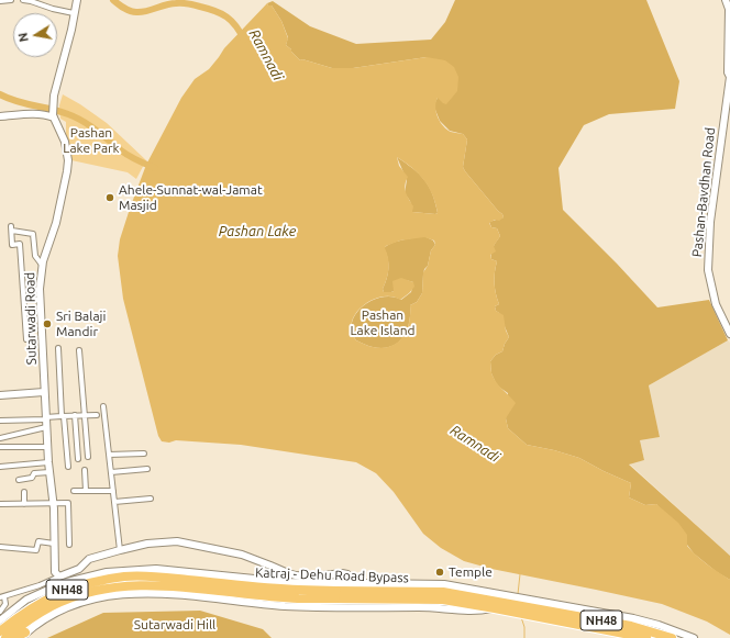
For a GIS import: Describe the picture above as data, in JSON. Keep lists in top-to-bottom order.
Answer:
{
  "streets": {
    "highway": ["Katraj - Dehu Road Bypass", "NH48"],
    "street": ["Pashan-Bavdhan Road", "Sutarwadi Road"]
  },
  "water": ["Ramnadi", "Pashan Lake"],
  "parks": ["Pashan Lake Park", "Pashan Lake Island", "Sutarwadi Hill"],
  "places": ["Ahele-Sunnat-wal-Jamat Masjid", "Sri Balaji Mandir", "Temple"],
  "north": "left"
}
